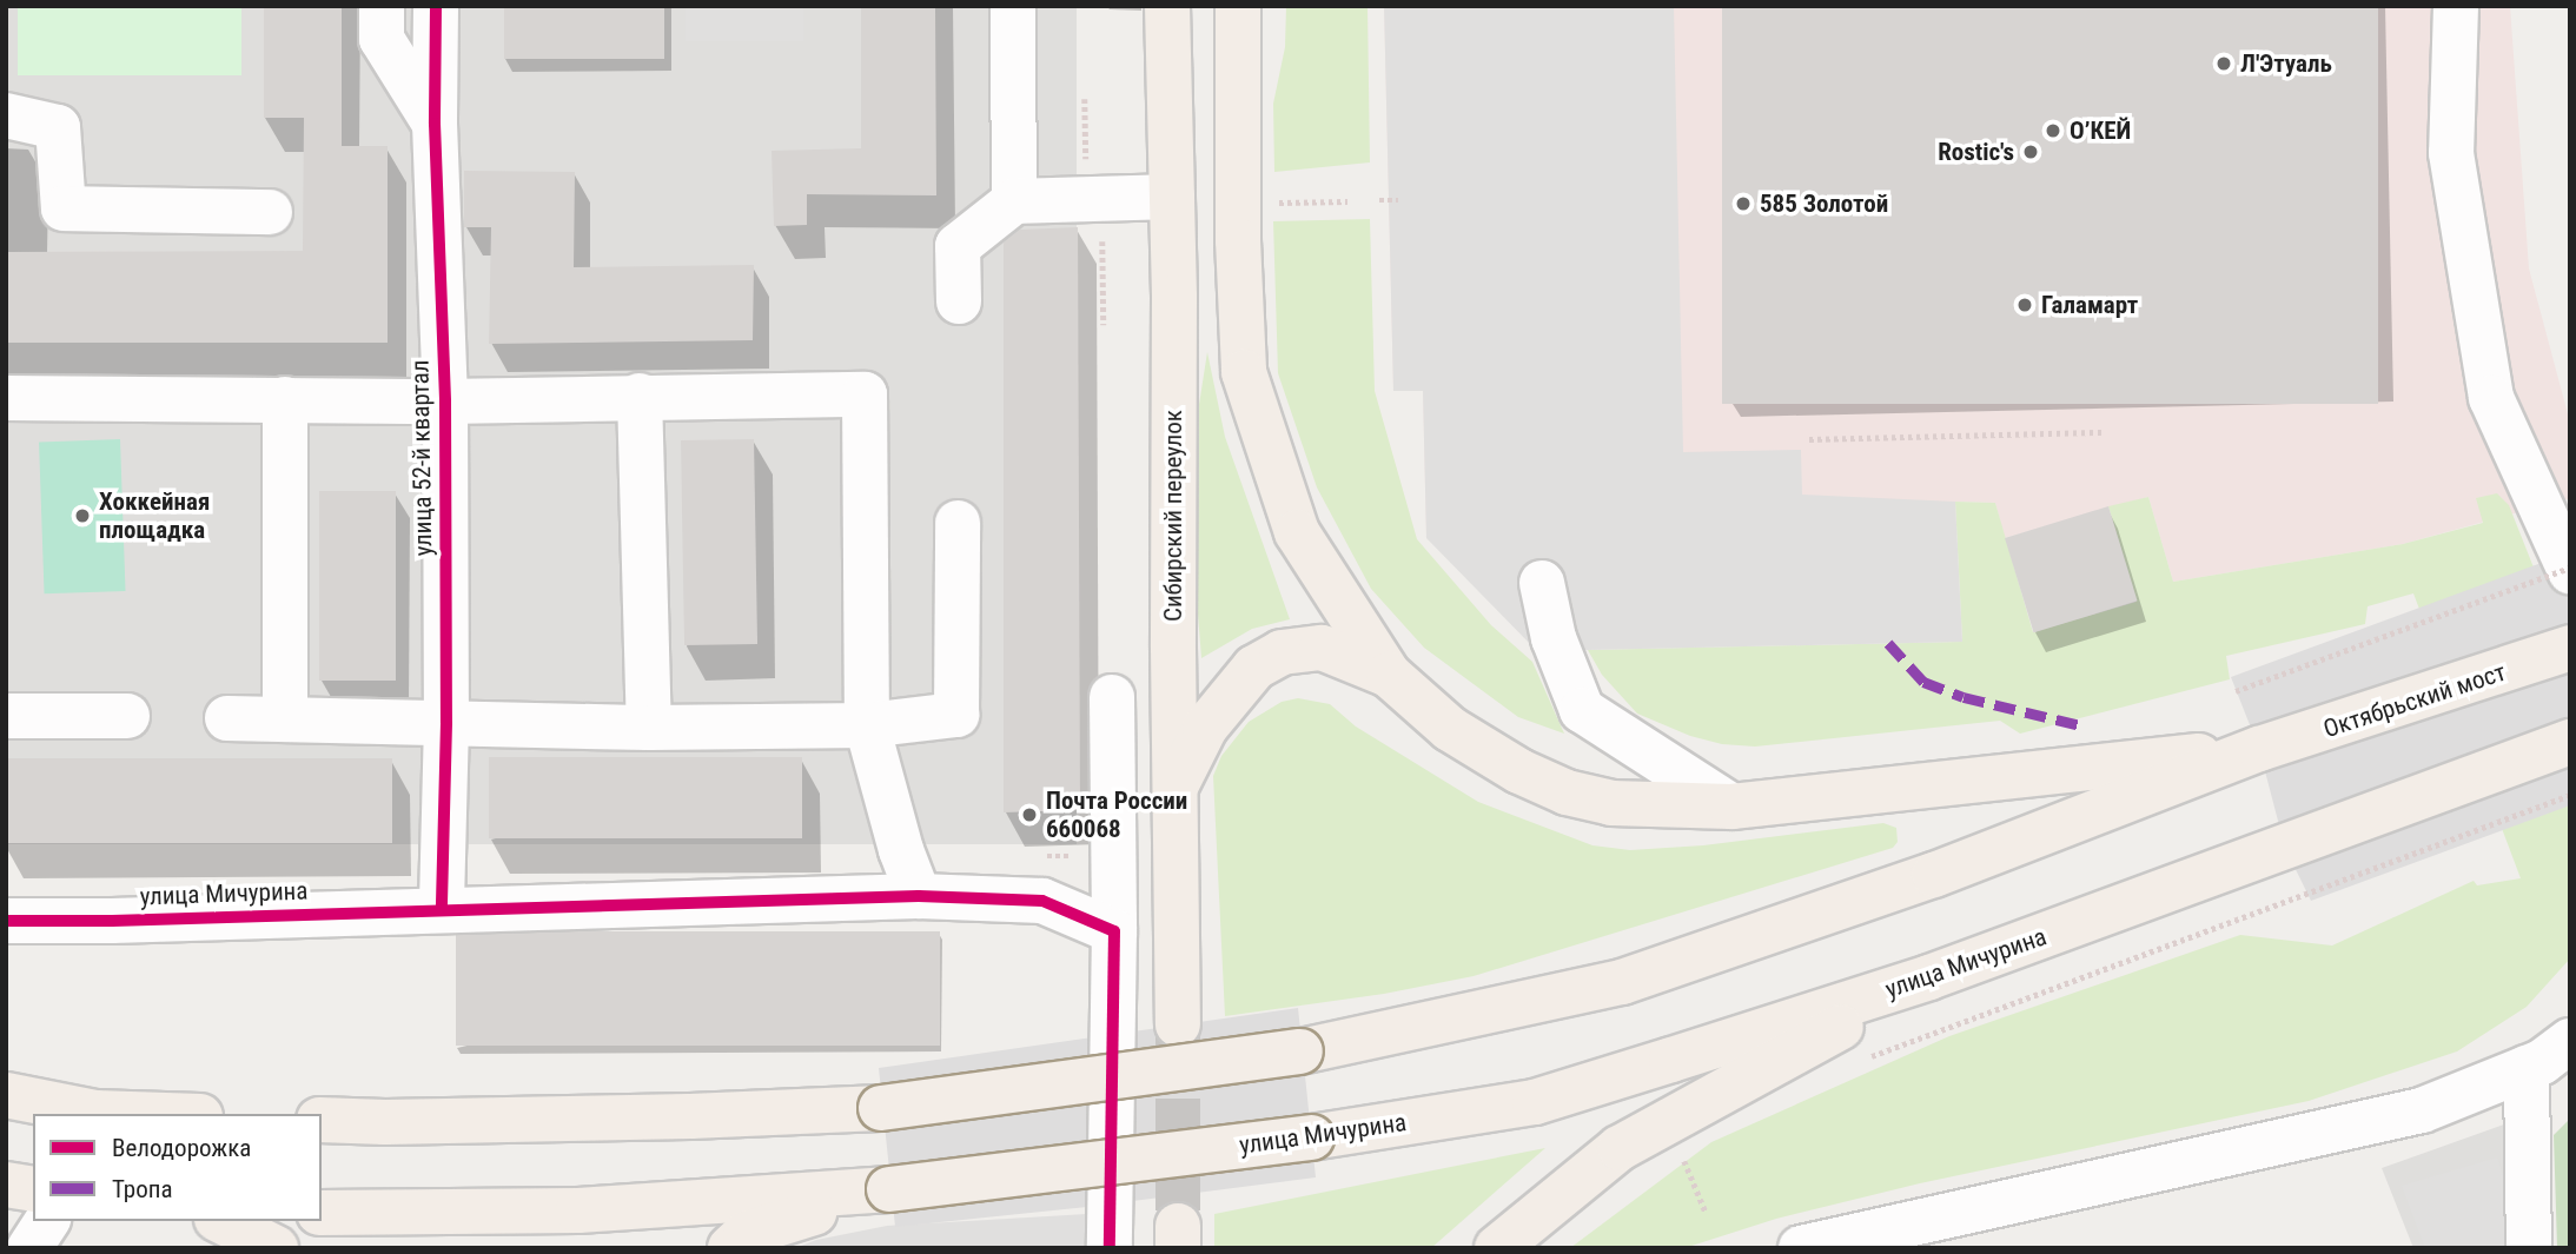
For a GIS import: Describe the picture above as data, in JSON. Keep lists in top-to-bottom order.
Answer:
{
  "streets": {
    "main road": ["Сибирский переулок", "Октябрьский мост", "улица Мичурина"],
    "street": ["улица 52-й квартал"]
  },
  "crossings": [
    ["улица 52-й квартал", "улица Мичурина"]
  ],
  "places": [
    "Л'Этуаль",
    "О’КЕЙ",
    "Rostic's",
    "585 Золотой",
    "Галамарт",
    "Хоккейная площадка",
    "Почта России 660068"
  ],
  "legend": ["Велодорожка", "Тропа"]
}
